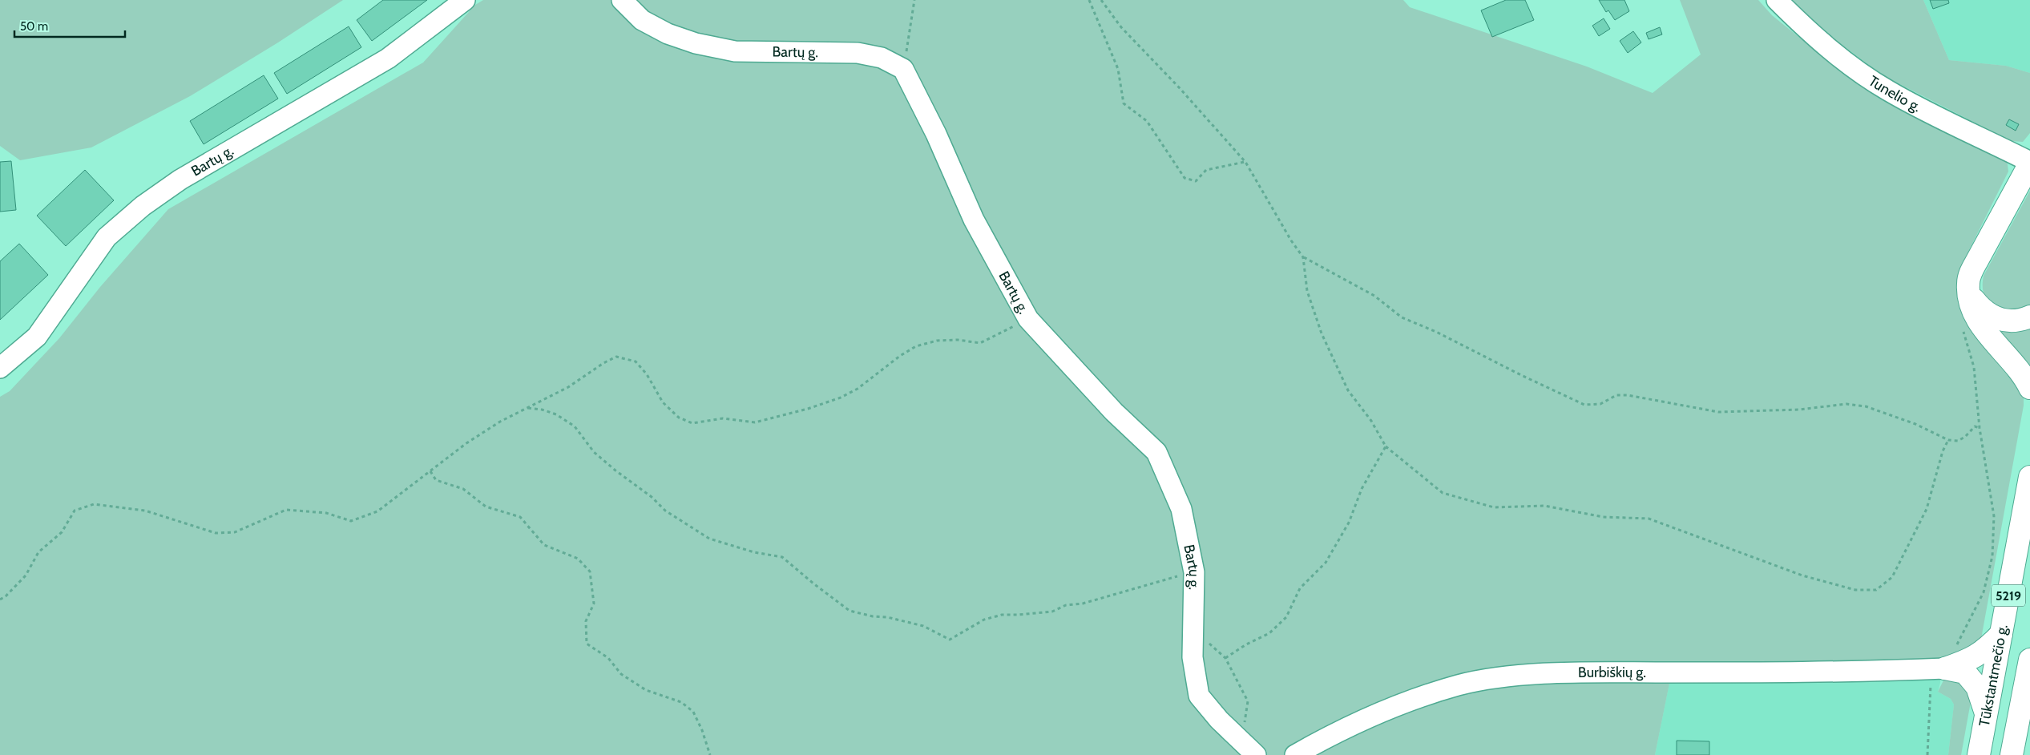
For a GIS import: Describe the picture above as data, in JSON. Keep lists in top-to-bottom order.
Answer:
{
  "streets": {
    "highway": ["5219", "Tūkstantmečio g."],
    "street": ["Bartų g.", "Tunelio g.", "Burbiškių g."]
  },
  "scale_bar": "50 m"
}
